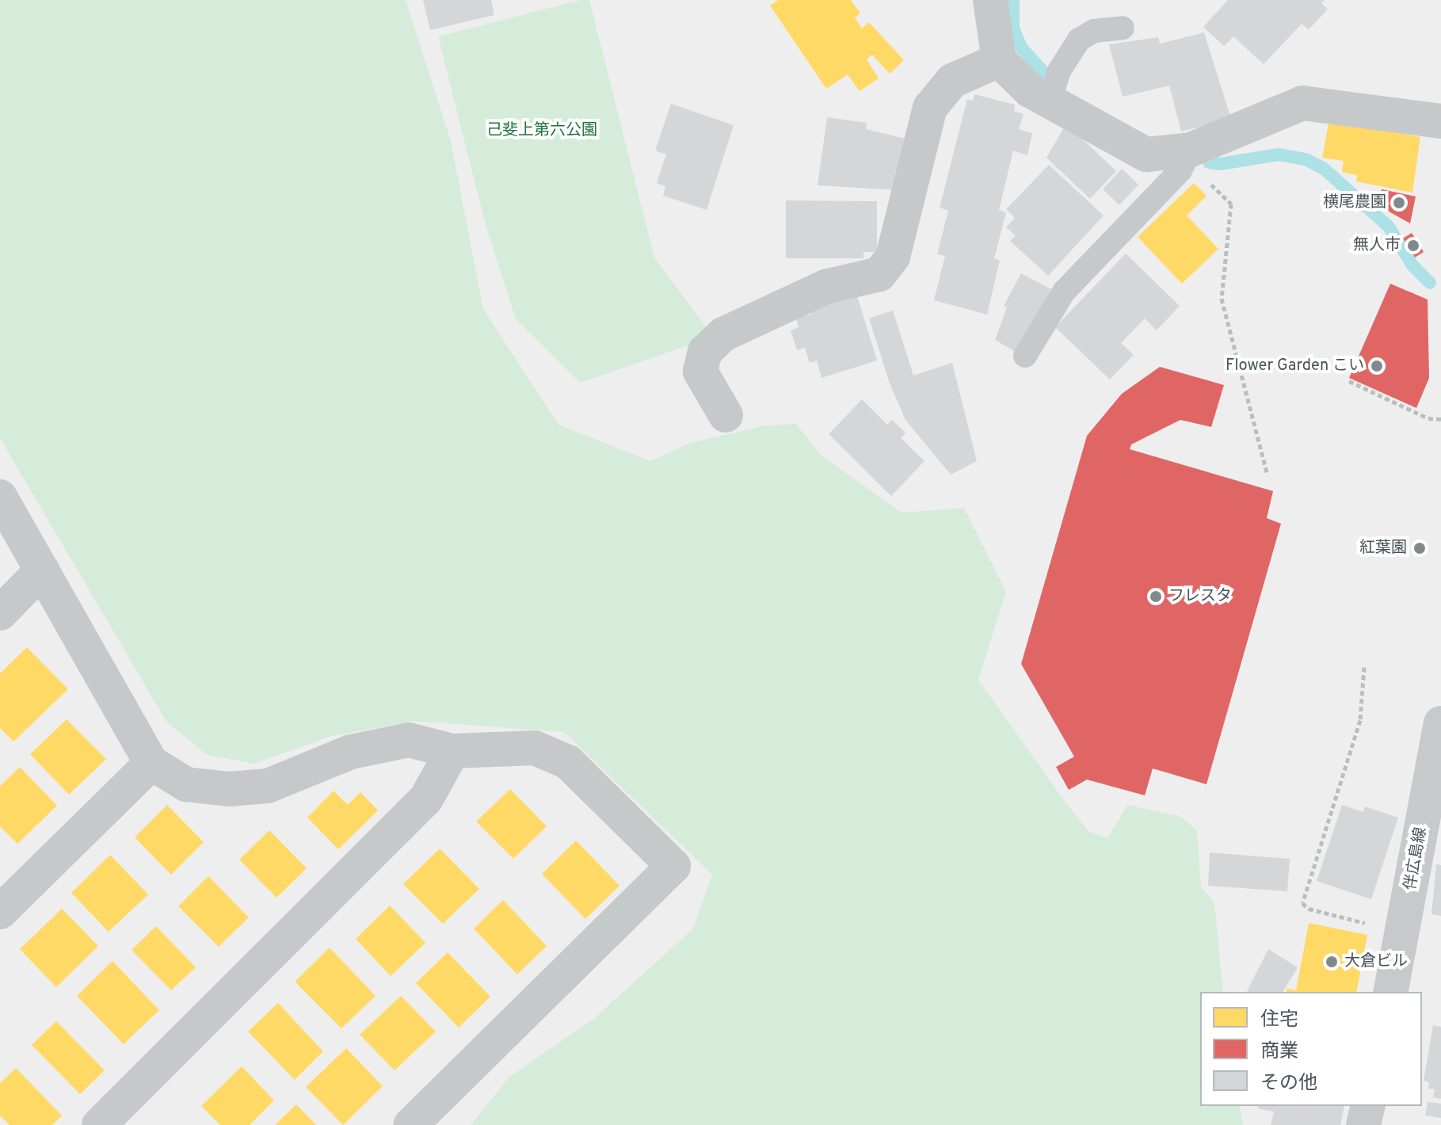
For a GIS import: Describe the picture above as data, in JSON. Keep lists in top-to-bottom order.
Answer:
{
  "streets": {
    "main road": ["伴広島線"]
  },
  "parks": ["己斐上第六公園"],
  "places": [
    "横尾農園",
    "無人市",
    "Flower Garden こい",
    "紅葉園",
    "フレスタ",
    "大倉ビル"
  ],
  "legend": ["住宅", "商業", "その他"]
}
